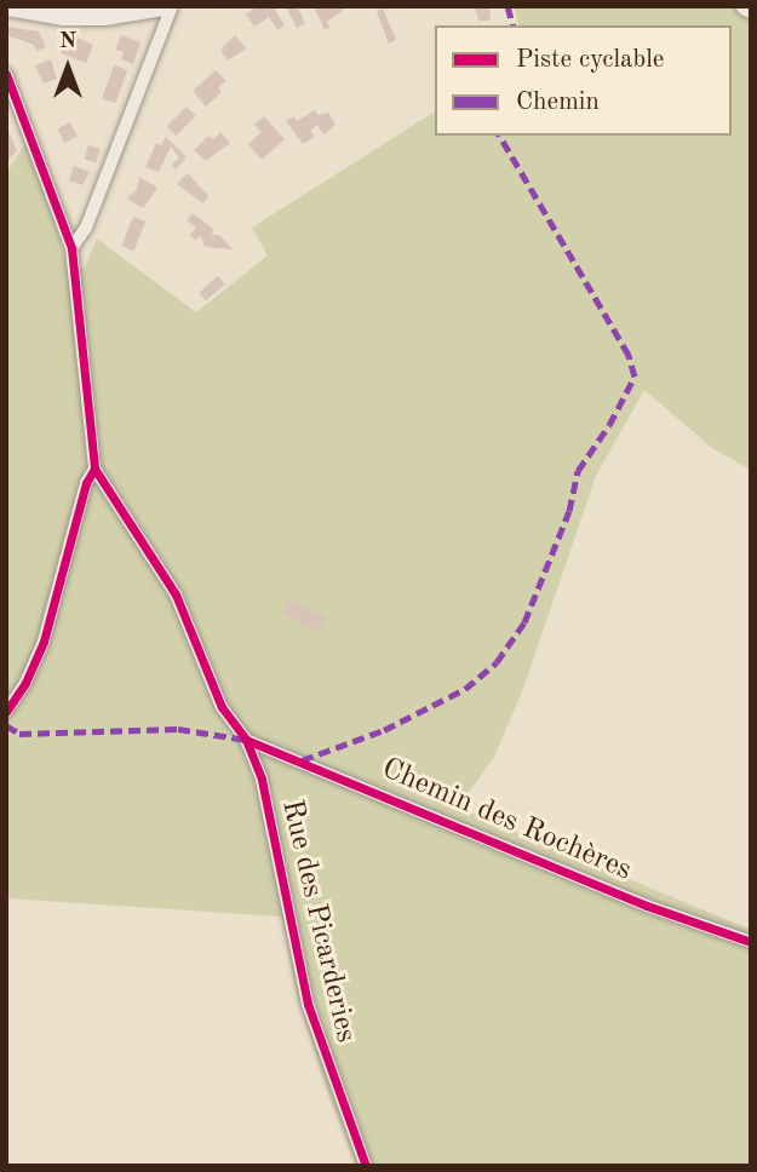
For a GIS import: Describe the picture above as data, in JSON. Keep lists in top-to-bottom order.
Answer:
{
  "streets": {
    "street": ["Chemin des Rochères", "Rue des Picarderies"]
  },
  "crossings": [
    ["Chemin des Rochères", "Rue des Picarderies"]
  ],
  "legend": ["Piste cyclable", "Chemin"],
  "north": "top"
}
